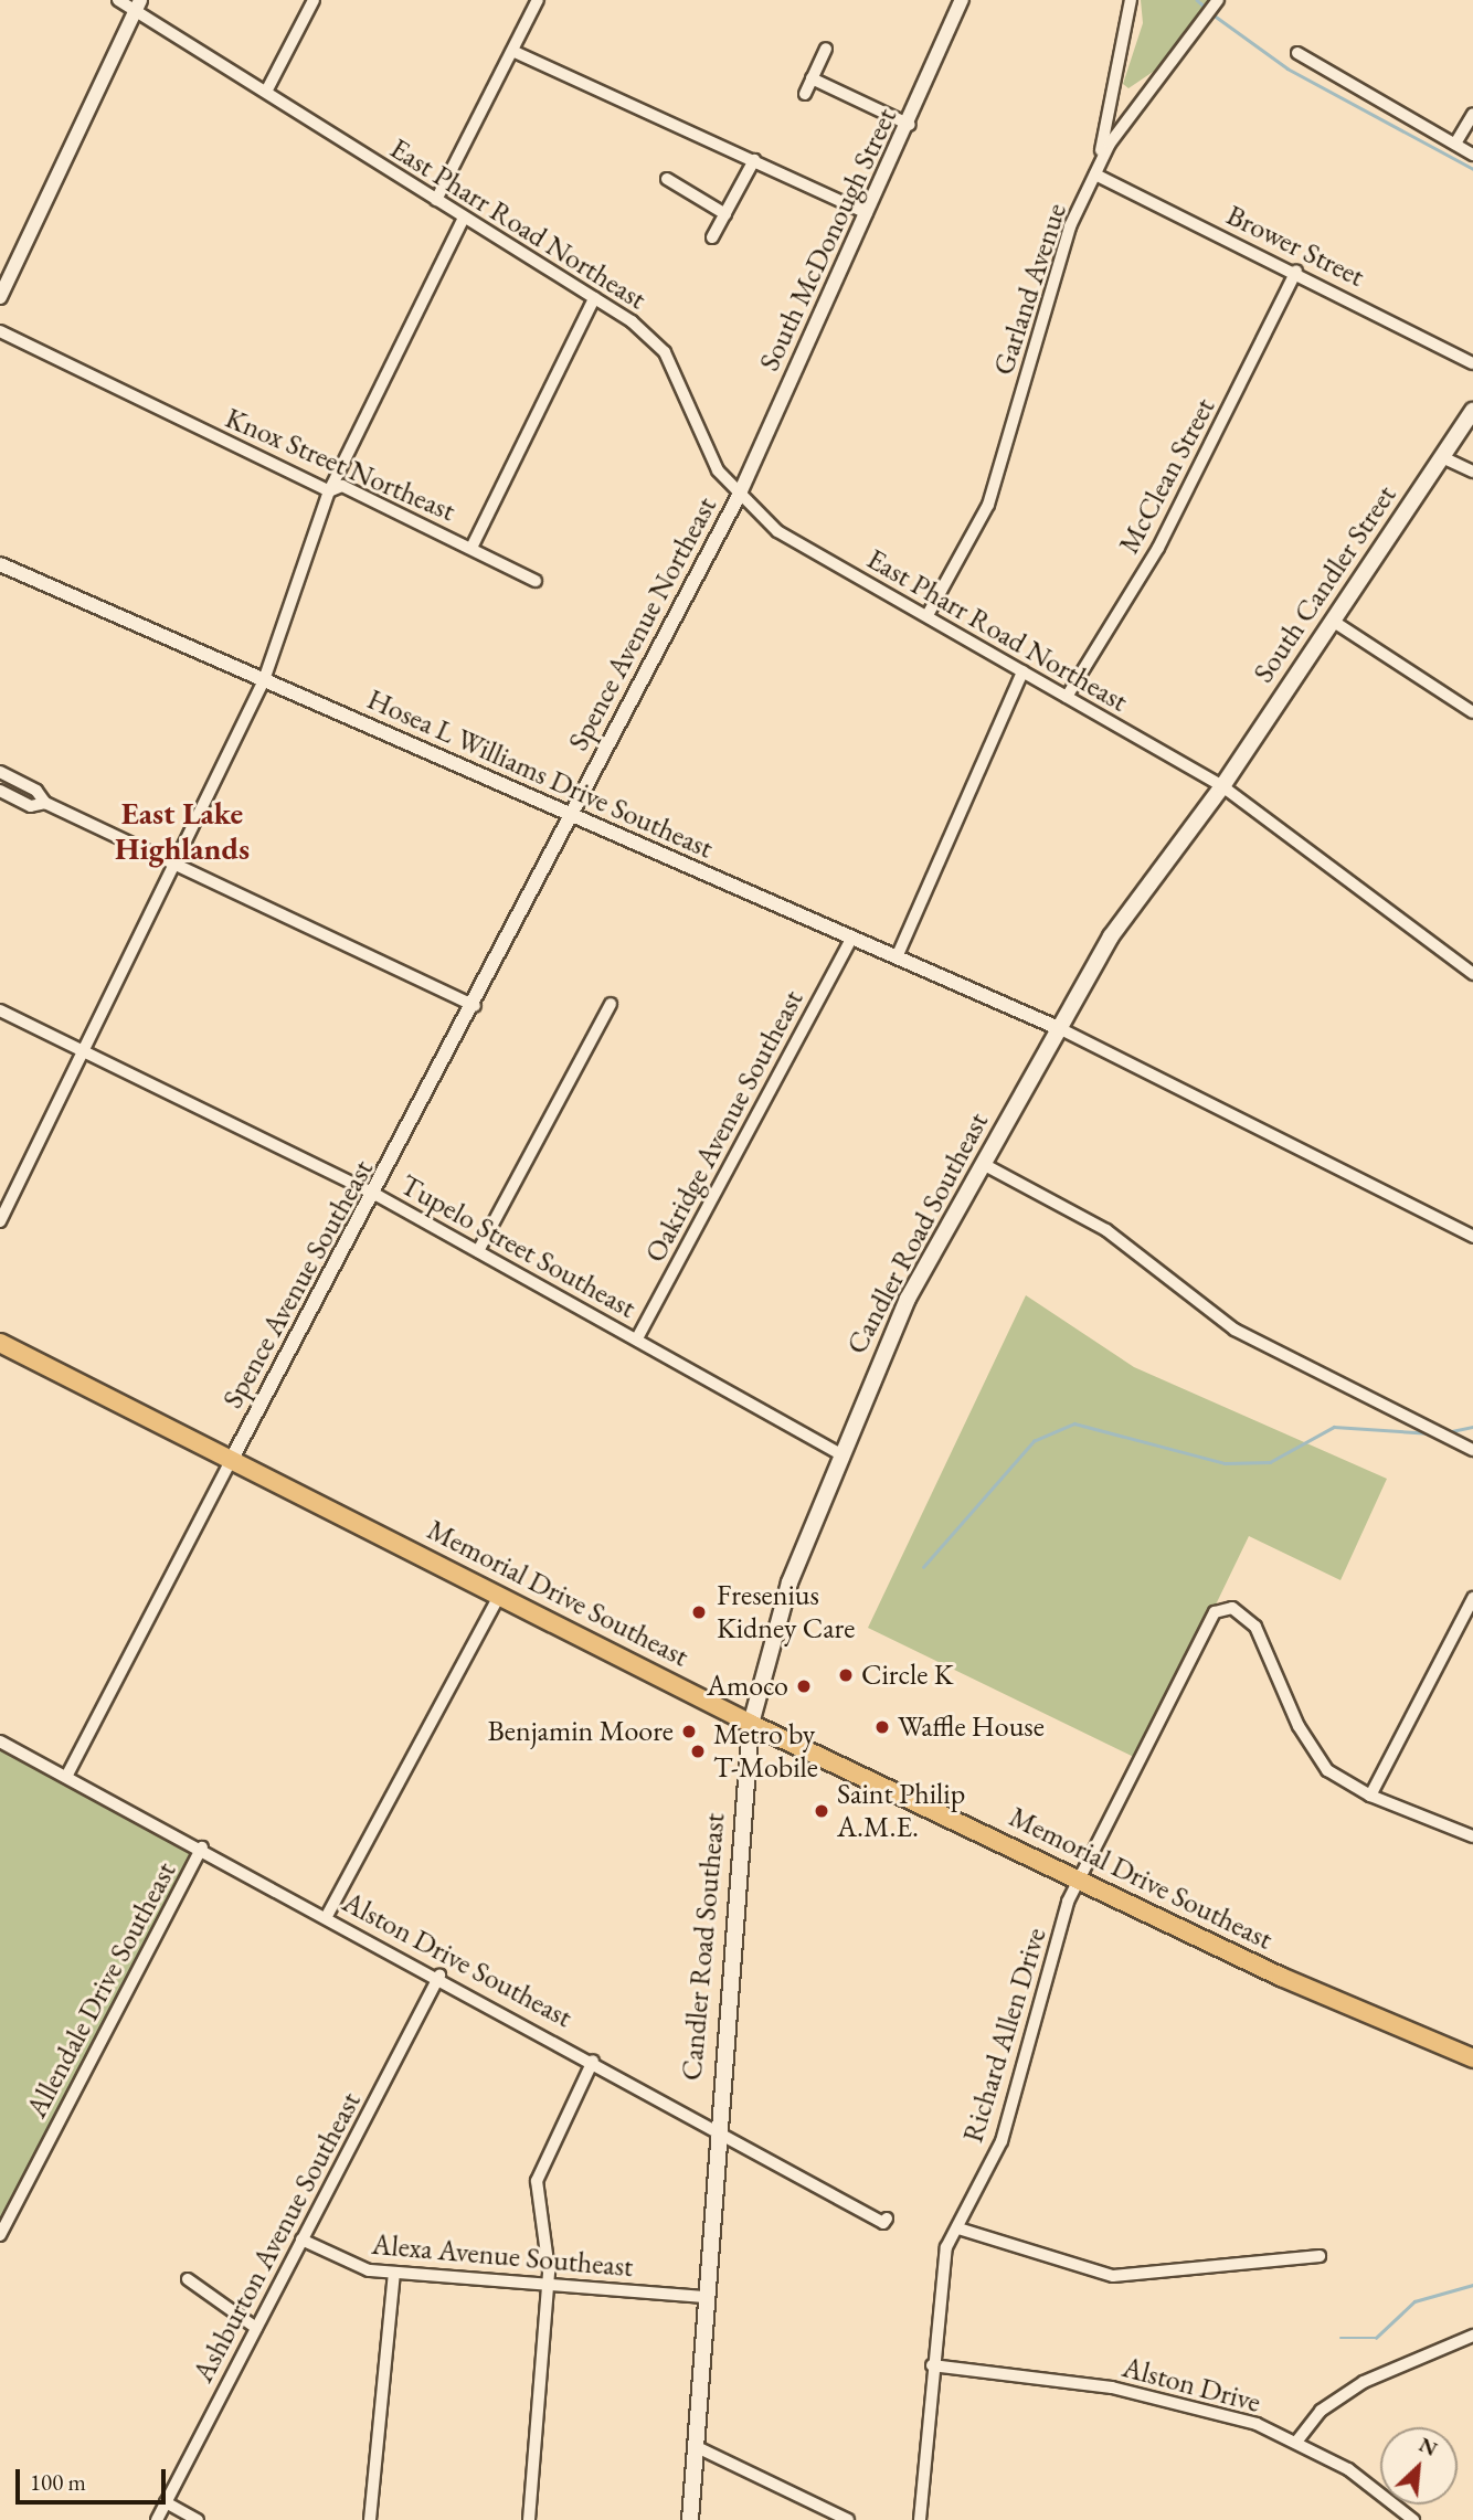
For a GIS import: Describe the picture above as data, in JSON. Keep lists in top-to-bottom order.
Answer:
{
  "streets": {
    "main road": ["South Candler Street", "Candler Road Southeast", "Memorial Drive Southeast"],
    "street": [
      "East Pharr Road Northeast",
      "South McDonough Street",
      "Brower Street",
      "Garland Avenue",
      "Knox Street Northeast",
      "McClean Street",
      "Spence Avenue Northeast",
      "Hosea L Williams Drive Southeast",
      "Oakridge Avenue Southeast",
      "Tupelo Street Southeast",
      "Spence Avenue Southeast",
      "Alston Drive Southeast",
      "Allendale Drive Southeast",
      "Richard Allen Drive",
      "Ashburton Avenue Southeast",
      "Alexa Avenue Southeast",
      "Alston Drive"
    ]
  },
  "crossings": [
    ["East Pharr Road Northeast", "South McDonough Street"],
    ["East Pharr Road Northeast", "Garland Avenue"],
    ["East Pharr Road Northeast", "McClean Street"],
    ["East Pharr Road Northeast", "South Candler Street"],
    ["East Pharr Road Northeast", "Spence Avenue Northeast"],
    ["South McDonough Street", "Spence Avenue Northeast"],
    ["Brower Street", "Garland Avenue"],
    ["Brower Street", "McClean Street"],
    ["South Candler Street", "Hosea L Williams Drive Southeast"],
    ["South Candler Street", "Candler Road Southeast"],
    ["Spence Avenue Northeast", "Hosea L Williams Drive Southeast"],
    ["Spence Avenue Northeast", "Spence Avenue Southeast"],
    ["Hosea L Williams Drive Southeast", "Oakridge Avenue Southeast"],
    ["Hosea L Williams Drive Southeast", "Candler Road Southeast"],
    ["Hosea L Williams Drive Southeast", "Spence Avenue Southeast"],
    ["Oakridge Avenue Southeast", "Tupelo Street Southeast"],
    ["Candler Road Southeast", "Tupelo Street Southeast"],
    ["Candler Road Southeast", "Memorial Drive Southeast"],
    ["Candler Road Southeast", "Alston Drive Southeast"],
    ["Candler Road Southeast", "Alexa Avenue Southeast"],
    ["Tupelo Street Southeast", "Spence Avenue Southeast"],
    ["Spence Avenue Southeast", "Memorial Drive Southeast"],
    ["Spence Avenue Southeast", "Alston Drive Southeast"],
    ["Memorial Drive Southeast", "Richard Allen Drive"],
    ["Alston Drive Southeast", "Allendale Drive Southeast"],
    ["Alston Drive Southeast", "Ashburton Avenue Southeast"],
    ["Richard Allen Drive", "Alston Drive"],
    ["Ashburton Avenue Southeast", "Alexa Avenue Southeast"]
  ],
  "districts": ["East Lake Highlands"],
  "places": [
    "Fresenius Kidney Care",
    "Circle K",
    "Amoco",
    "Waffle House",
    "Benjamin Moore",
    "Metro by T-Mobile",
    "Saint Philip A.M.E."
  ],
  "scale_bar": "100 m",
  "north": "top right"
}
